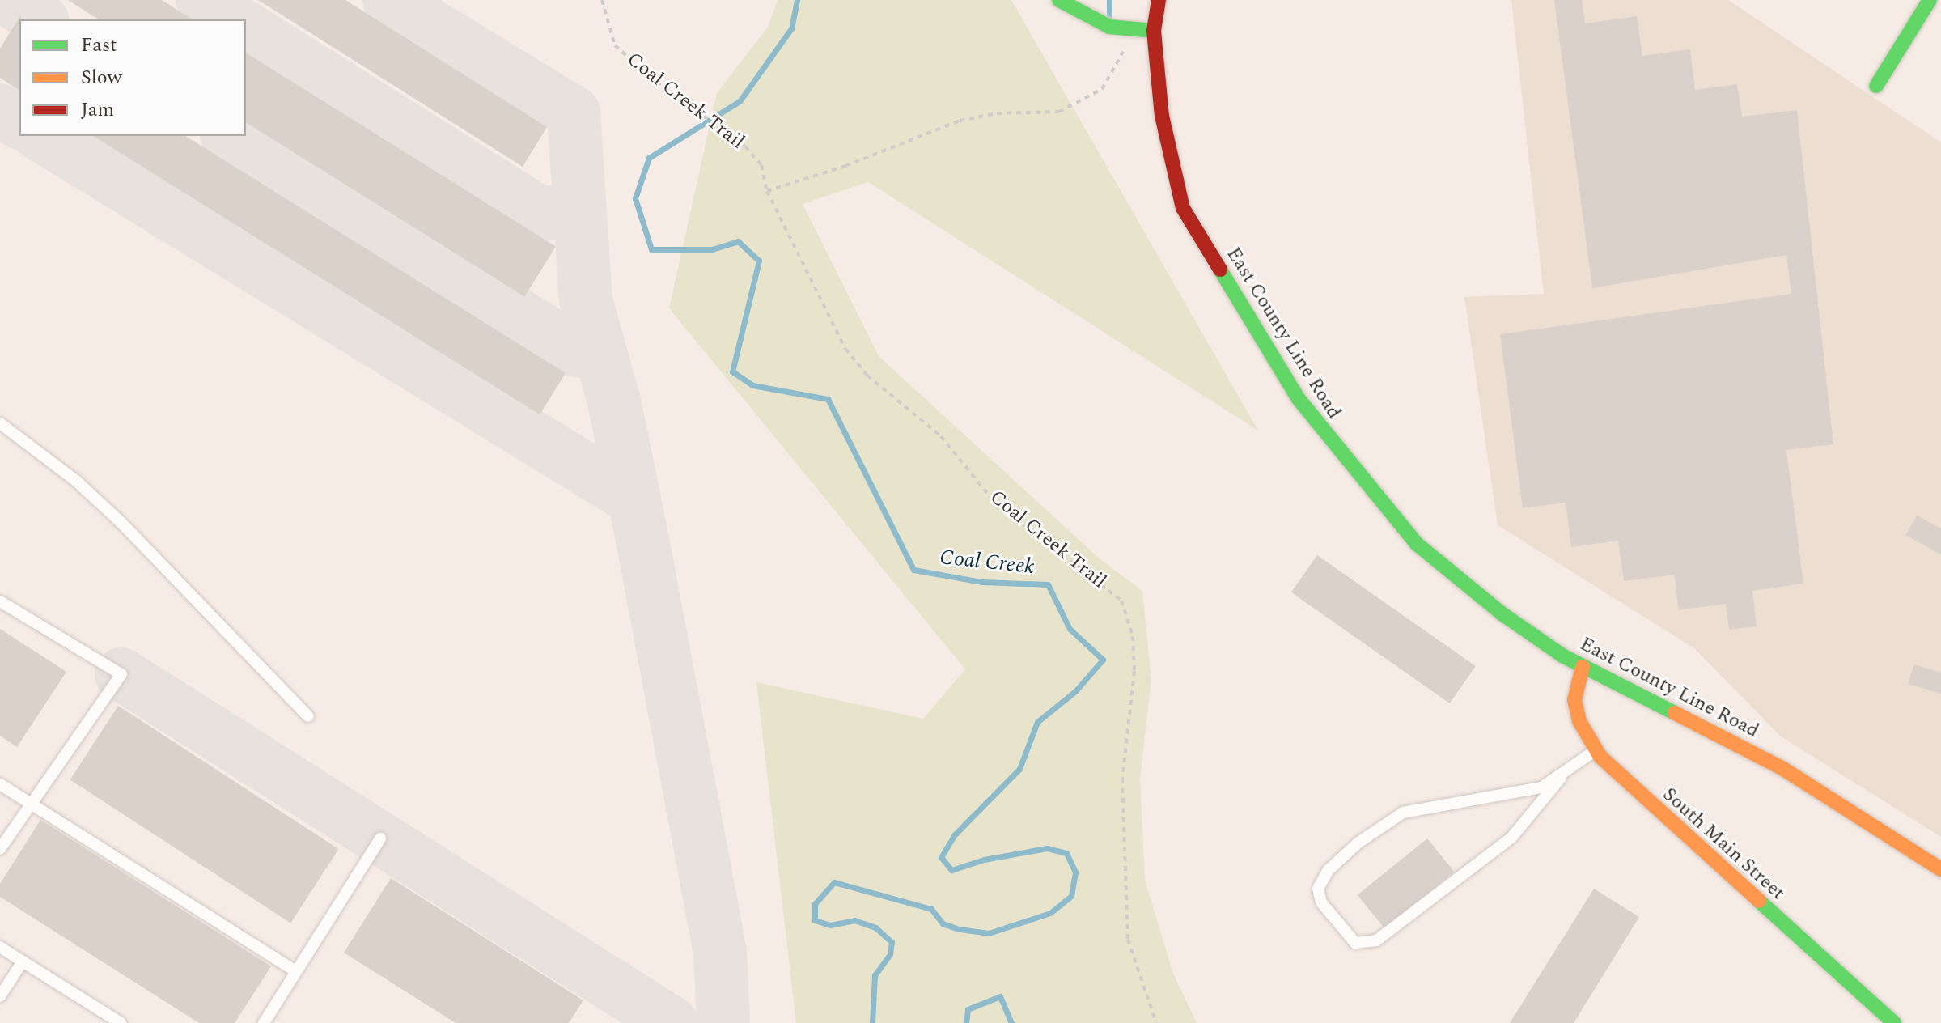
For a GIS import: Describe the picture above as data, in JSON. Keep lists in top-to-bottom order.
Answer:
{
  "streets": {
    "main road": ["East County Line Road", "South Main Street"],
    "path": ["Coal Creek Trail"]
  },
  "crossings": [
    ["East County Line Road", "South Main Street"]
  ],
  "water": ["Coal Creek"],
  "legend": ["Fast", "Slow", "Jam"]
}
